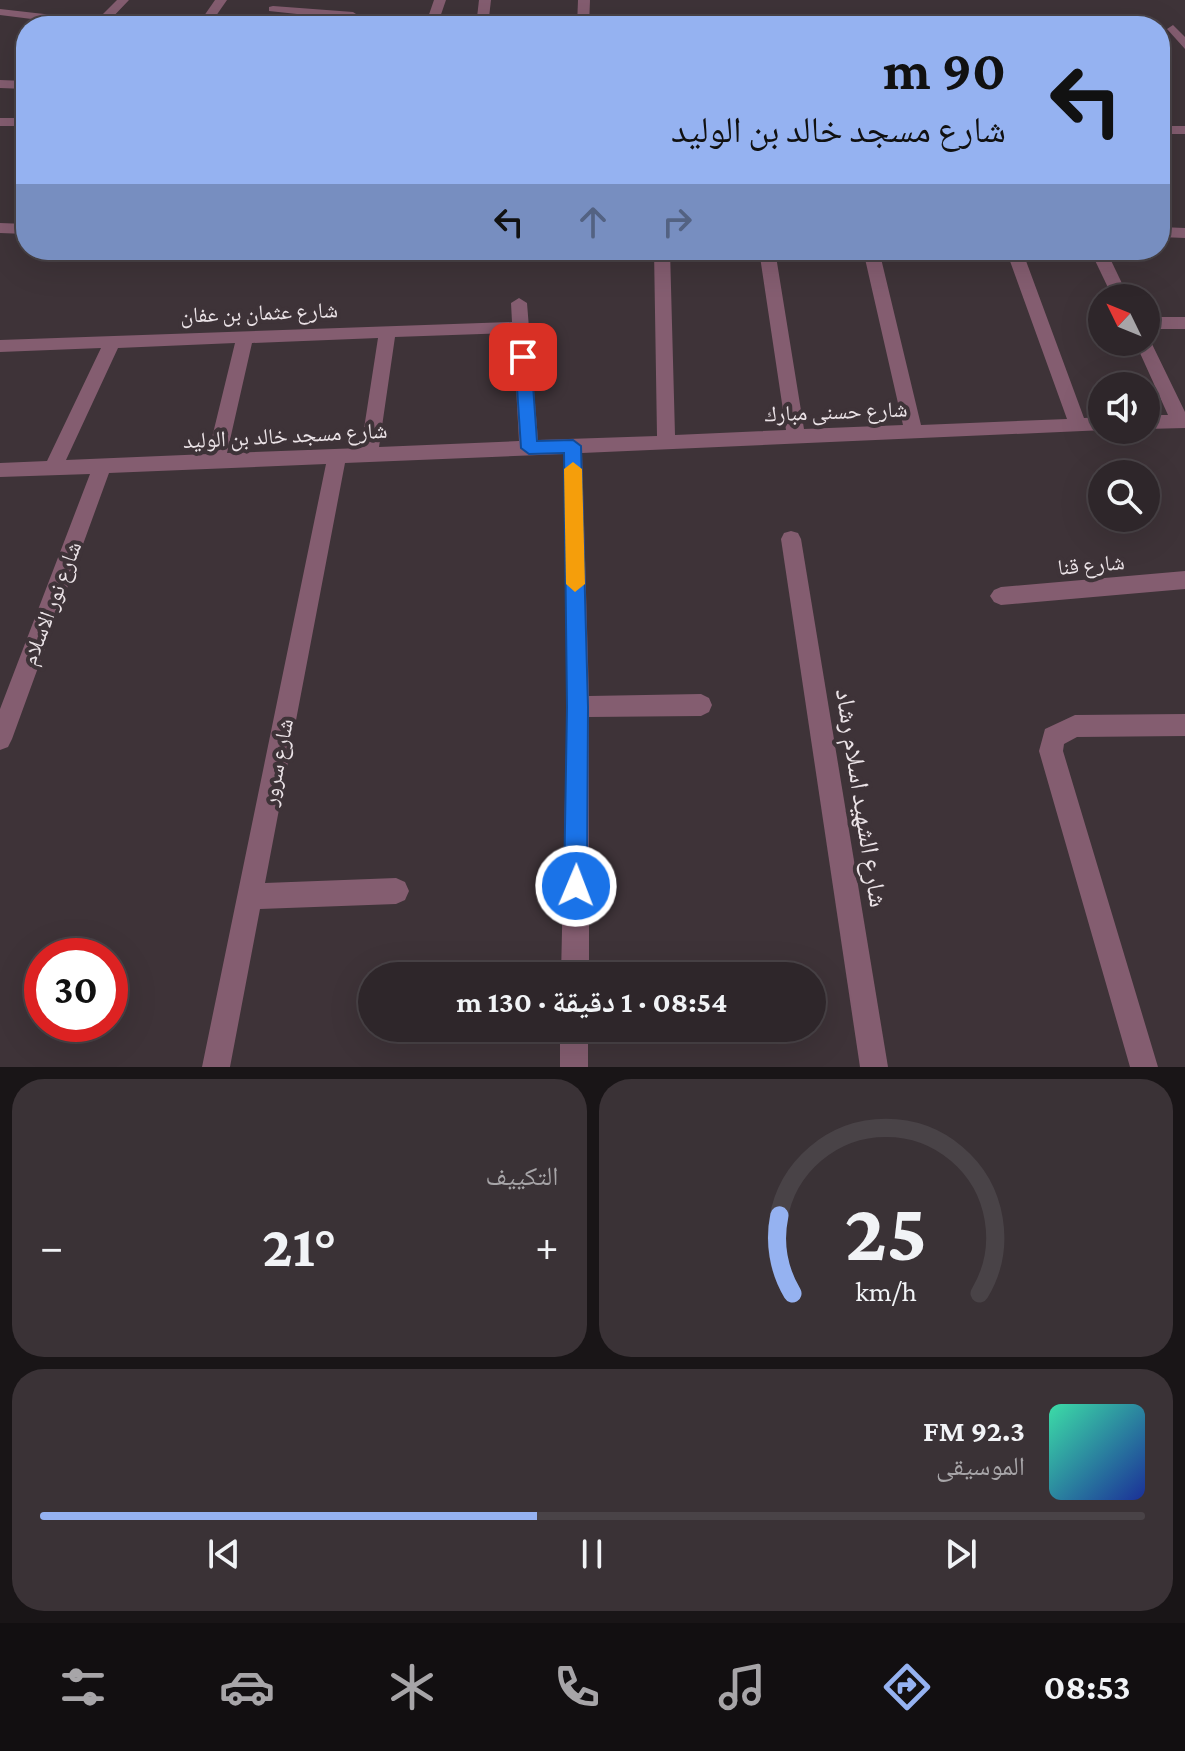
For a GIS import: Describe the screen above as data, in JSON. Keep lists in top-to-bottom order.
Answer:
{
  "streets": {
    "street": [
      "شارع عثمان بن عفان",
      "شارع حسنى مبارك",
      "شارع مسجد خالد بن الوليد",
      "شارع قنا",
      "شارع نور الاسلام",
      "شارع سرور",
      "شارع الشهيد اسلام رشاد"
    ]
  },
  "crossings": [
    ["شارع حسنى مبارك", "شارع مسجد خالد بن الوليد"],
    ["شارع مسجد خالد بن الوليد", "شارع نور الاسلام"],
    ["شارع مسجد خالد بن الوليد", "شارع سرور"]
  ],
  "north": "top left",
  "page": {
    "turn": ["90 m", "شارع مسجد خالد بن الوليد"],
    "limit": "30",
    "trip": "08:54 · 1 دقيقة · 130 m",
    "tile": "التكييف",
    "heat": ["−", "21°", "+"],
    "song": ["92.3 FM", "الموسيقى"],
    "tabs": "08:53",
    "gauge": ["25", "km/h"]
  }
}
